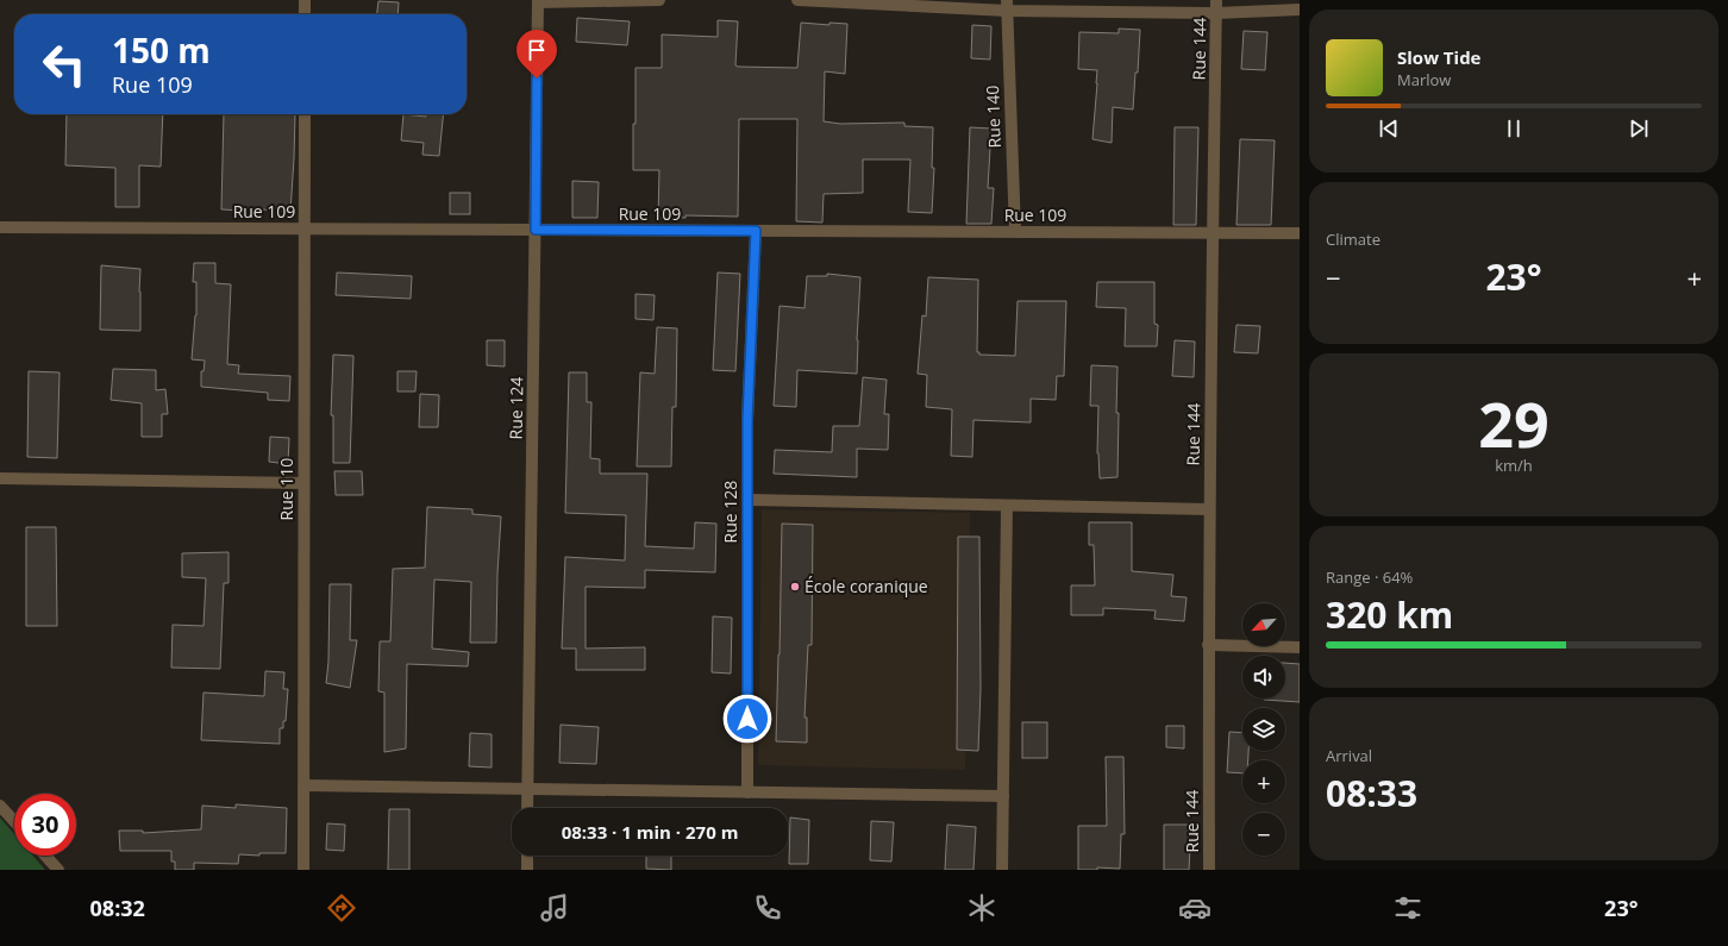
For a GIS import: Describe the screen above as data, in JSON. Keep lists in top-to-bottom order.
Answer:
{
  "streets": {
    "street": [
      "Rue 144",
      "Rue 140",
      "Rue 109",
      "Rue 124",
      "Rue 110",
      "Rue 128"
    ]
  },
  "crossings": [
    ["Rue 144", "Rue 109"],
    ["Rue 140", "Rue 109"],
    ["Rue 109", "Rue 124"],
    ["Rue 109", "Rue 110"],
    ["Rue 109", "Rue 128"]
  ],
  "places": ["École coranique"],
  "north": "bottom left",
  "page": {
    "turn": ["150 m", "Rue 109"],
    "song": ["Slow Tide", "Marlow"],
    "tile": [
      "Climate",
      ["29", "km/h"],
      ["Range · 64%", "320 km"],
      ["Arrival", "08:33"]
    ],
    "heat": ["−", "23°", "+"],
    "map_buttons": ["+", "−"],
    "limit": "30",
    "trip": "08:33 · 1 min · 270 m",
    "tabs": ["08:32", "23°"]
  }
}
